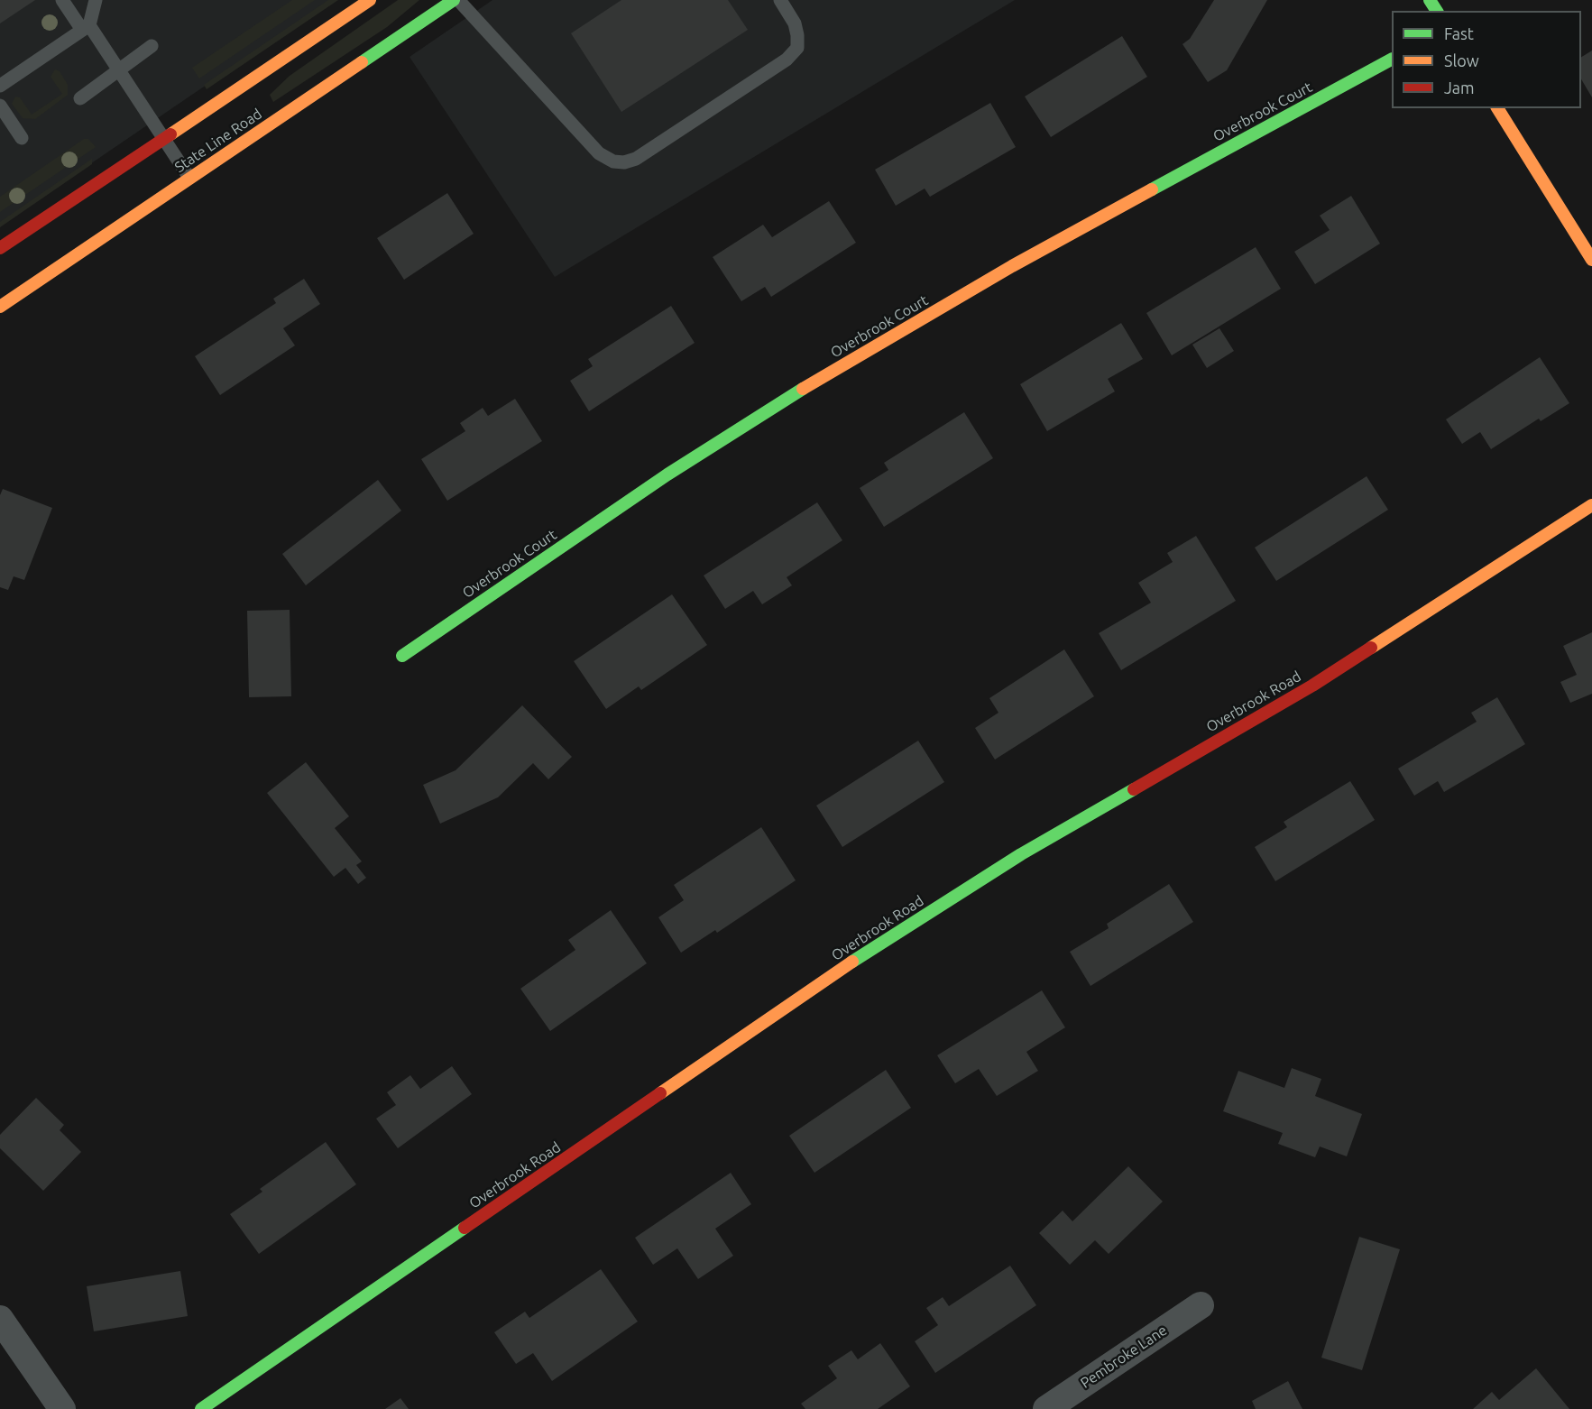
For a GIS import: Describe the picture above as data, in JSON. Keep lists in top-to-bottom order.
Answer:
{
  "streets": {
    "street": [
      "Overbrook Court",
      "State Line Road",
      "Overbrook Road",
      "Pembroke Lane"
    ]
  },
  "legend": ["Fast", "Slow", "Jam"]
}
